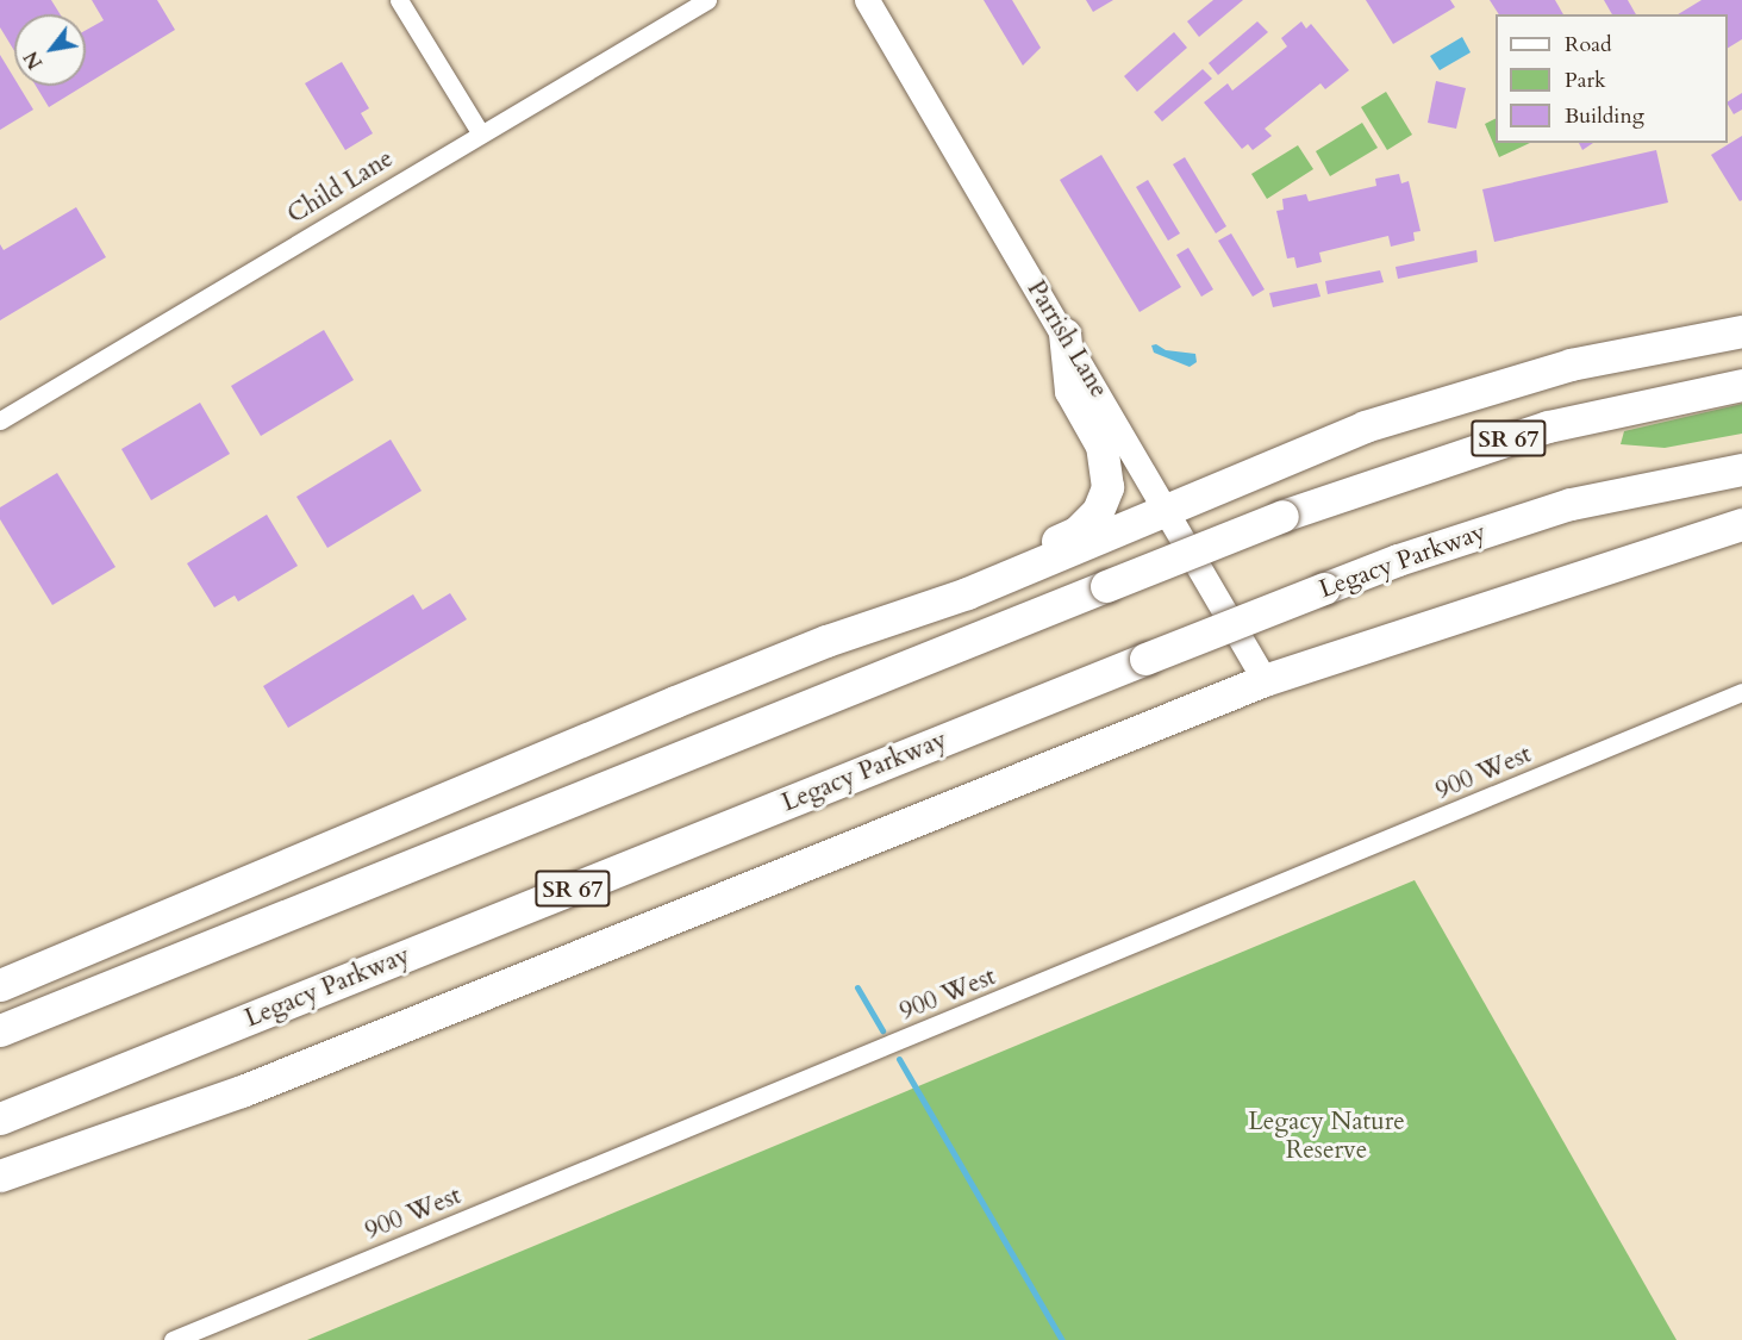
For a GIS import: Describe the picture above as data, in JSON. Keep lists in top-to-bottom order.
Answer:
{
  "streets": {
    "highway": ["SR 67", "Legacy Parkway"],
    "main road": ["Parrish Lane"],
    "street": ["Child Lane", "900 West"]
  },
  "parks": ["Legacy Nature Reserve"],
  "legend": ["Road", "Park", "Building"],
  "north": "bottom left"
}
